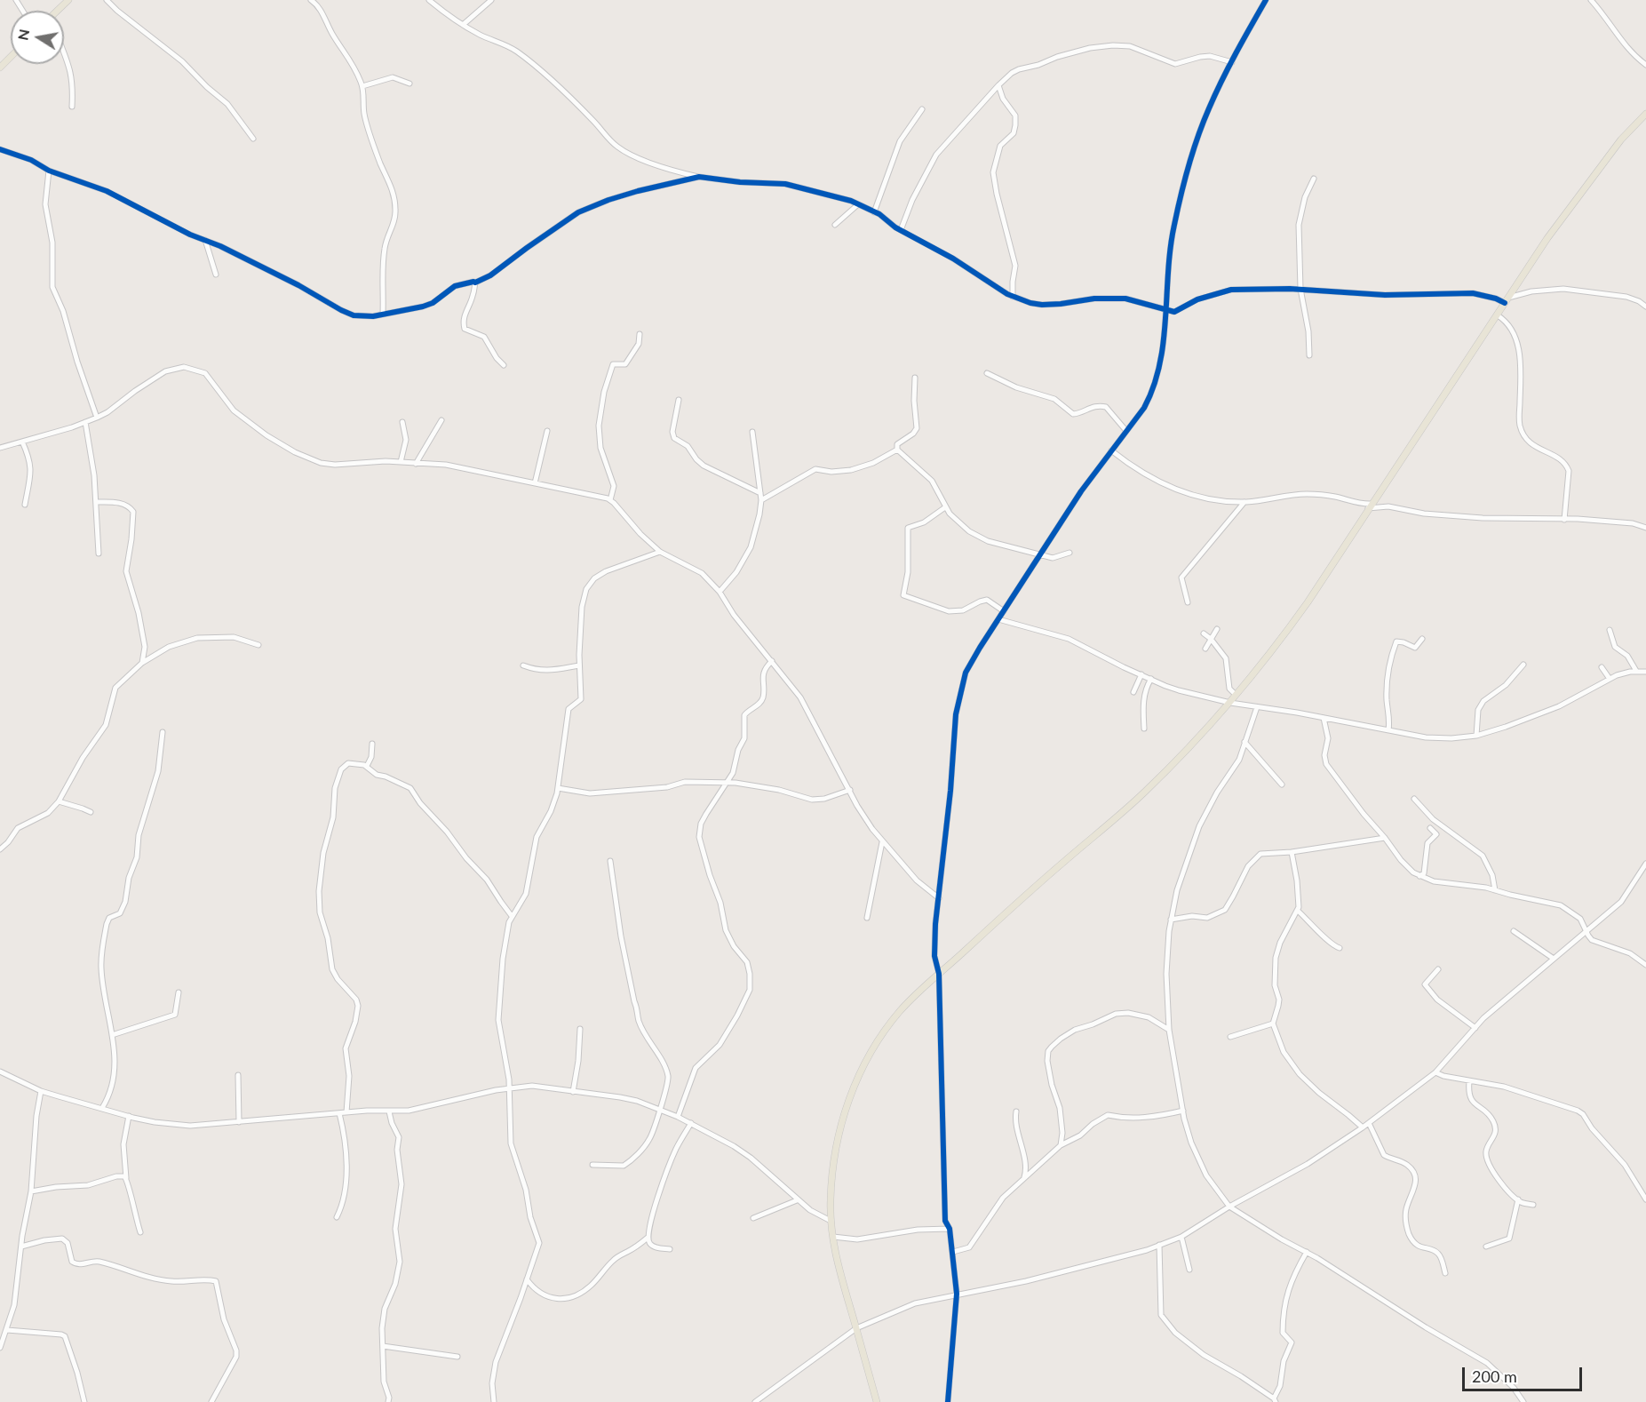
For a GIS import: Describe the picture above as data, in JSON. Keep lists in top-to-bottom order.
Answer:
{
  "scale_bar": "200 m",
  "north": "left"
}
